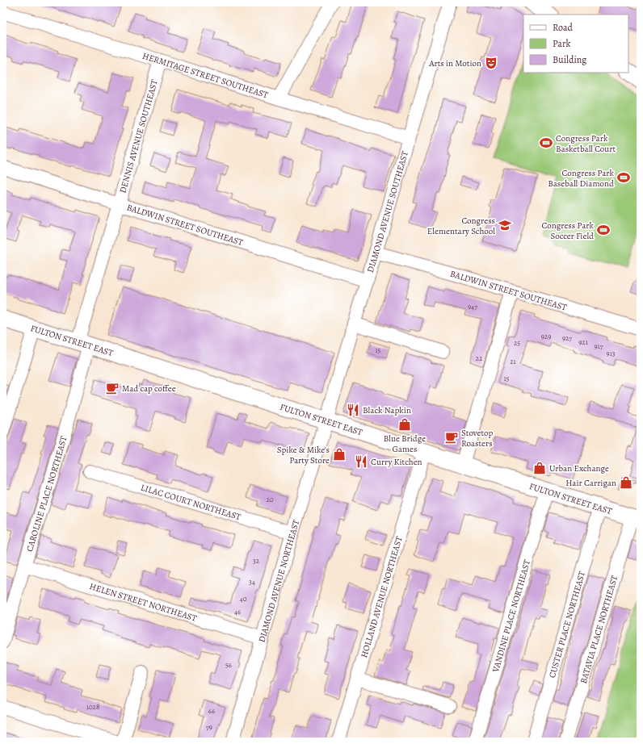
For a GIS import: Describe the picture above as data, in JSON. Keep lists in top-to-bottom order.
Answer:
{
  "streets": {
    "main road": ["FULTON STREET EAST"],
    "street": [
      "HERMITAGE STREET SOUTHEAST",
      "DENNIS AVENUE SOUTHEAST",
      "DIAMOND AVENUE SOUTHEAST",
      "BALDWIN STREET SOUTHEAST",
      "CAROLINE PLACE NORTHEAST",
      "LILAC COURT NORTHEAST",
      "DIAMOND AVENUE NORTHEAST",
      "HOLLAND AVENUE NORTHEAST",
      "HELEN STREET NORTHEAST",
      "VANDINE PLACE NORTHEAST",
      "CUSTER PLACE NORTHEAST",
      "BATAVIA PLACE NORTHEAST"
    ]
  },
  "crossings": [
    ["HERMITAGE STREET SOUTHEAST", "DENNIS AVENUE SOUTHEAST"],
    ["HERMITAGE STREET SOUTHEAST", "DIAMOND AVENUE SOUTHEAST"],
    ["DENNIS AVENUE SOUTHEAST", "BALDWIN STREET SOUTHEAST"],
    ["DENNIS AVENUE SOUTHEAST", "FULTON STREET EAST"],
    ["DENNIS AVENUE SOUTHEAST", "CAROLINE PLACE NORTHEAST"],
    ["DIAMOND AVENUE SOUTHEAST", "BALDWIN STREET SOUTHEAST"],
    ["DIAMOND AVENUE SOUTHEAST", "FULTON STREET EAST"],
    ["DIAMOND AVENUE SOUTHEAST", "DIAMOND AVENUE NORTHEAST"],
    ["FULTON STREET EAST", "CAROLINE PLACE NORTHEAST"],
    ["FULTON STREET EAST", "DIAMOND AVENUE NORTHEAST"],
    ["FULTON STREET EAST", "HOLLAND AVENUE NORTHEAST"],
    ["FULTON STREET EAST", "VANDINE PLACE NORTHEAST"],
    ["FULTON STREET EAST", "CUSTER PLACE NORTHEAST"],
    ["FULTON STREET EAST", "BATAVIA PLACE NORTHEAST"],
    ["CAROLINE PLACE NORTHEAST", "HELEN STREET NORTHEAST"],
    ["LILAC COURT NORTHEAST", "DIAMOND AVENUE NORTHEAST"],
    ["DIAMOND AVENUE NORTHEAST", "HELEN STREET NORTHEAST"]
  ],
  "places": {
    "theatre": ["Arts in Motion"],
    "sports": ["Congress Park Basketball Court", "Congress Park Baseball Diamond", "Congress Park Soccer Field"],
    "school or university": ["Congress Elementary School"],
    "cafe": ["Mad cap coffee", "Stovetop Roasters"],
    "restaurant": ["Black Napkin", "Curry Kitchen"],
    "shop": [
      "Blue Bridge Games",
      "Spike & Mike's Party Store",
      "Urban Exchange",
      "Hair Carrigan"
    ]
  },
  "house_numbers": [
    "947",
    "929",
    "927",
    "921",
    "25",
    "917",
    "15",
    "913",
    "22",
    "21",
    "15",
    "20",
    "32",
    "34",
    "40",
    "46",
    "56",
    "1028",
    "66",
    "79"
  ],
  "legend": ["Road", "Park", "Building"]
}
